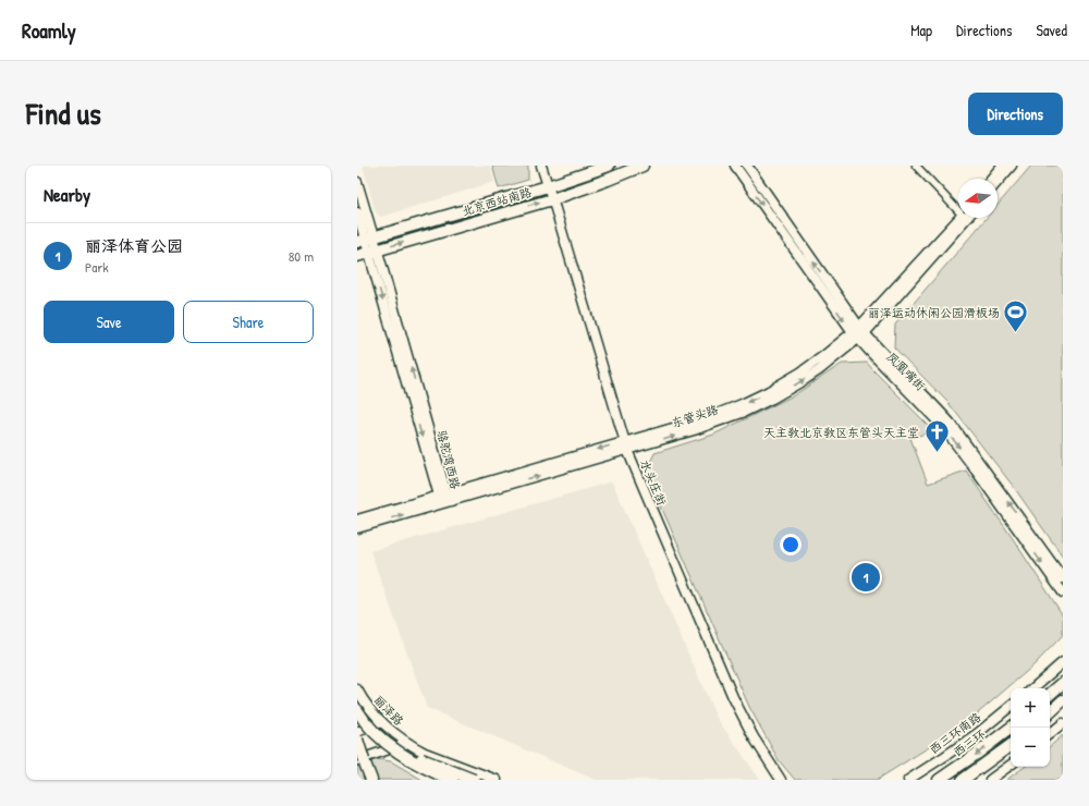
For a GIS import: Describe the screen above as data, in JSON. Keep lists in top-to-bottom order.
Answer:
{
  "streets": {
    "main road": ["北京西站南路", "西三环"],
    "street": [
      "凤凰嘴街",
      "东管头路",
      "骆驼湾西路",
      "水头庄街",
      "丽泽路",
      "西三环南路"
    ]
  },
  "crossings": [
    ["北京西站南路", "骆驼湾西路"],
    ["北京西站南路", "水头庄街"],
    ["凤凰嘴街", "东管头路"],
    ["东管头路", "骆驼湾西路"],
    ["东管头路", "水头庄街"]
  ],
  "places": {
    "sports": ["丽泽运动休闲公园滑板场"],
    "church": ["天主教北京教区东管头天主堂"]
  },
  "north": "left",
  "page": {
    "header": "Roamly",
    "nav": ["Map", "Directions", "Saved"],
    "title": "Find us",
    "buttons": [
      "Directions",
      ["Save", "Share"]
    ],
    "heading": "Nearby",
    "list": [
      {
        "mark": "1",
        "name": "丽泽体育公园",
        "note": "Park",
        "value": "80 m"
      }
    ],
    "pins": "1",
    "map_buttons": ["+", "−"]
  }
}
